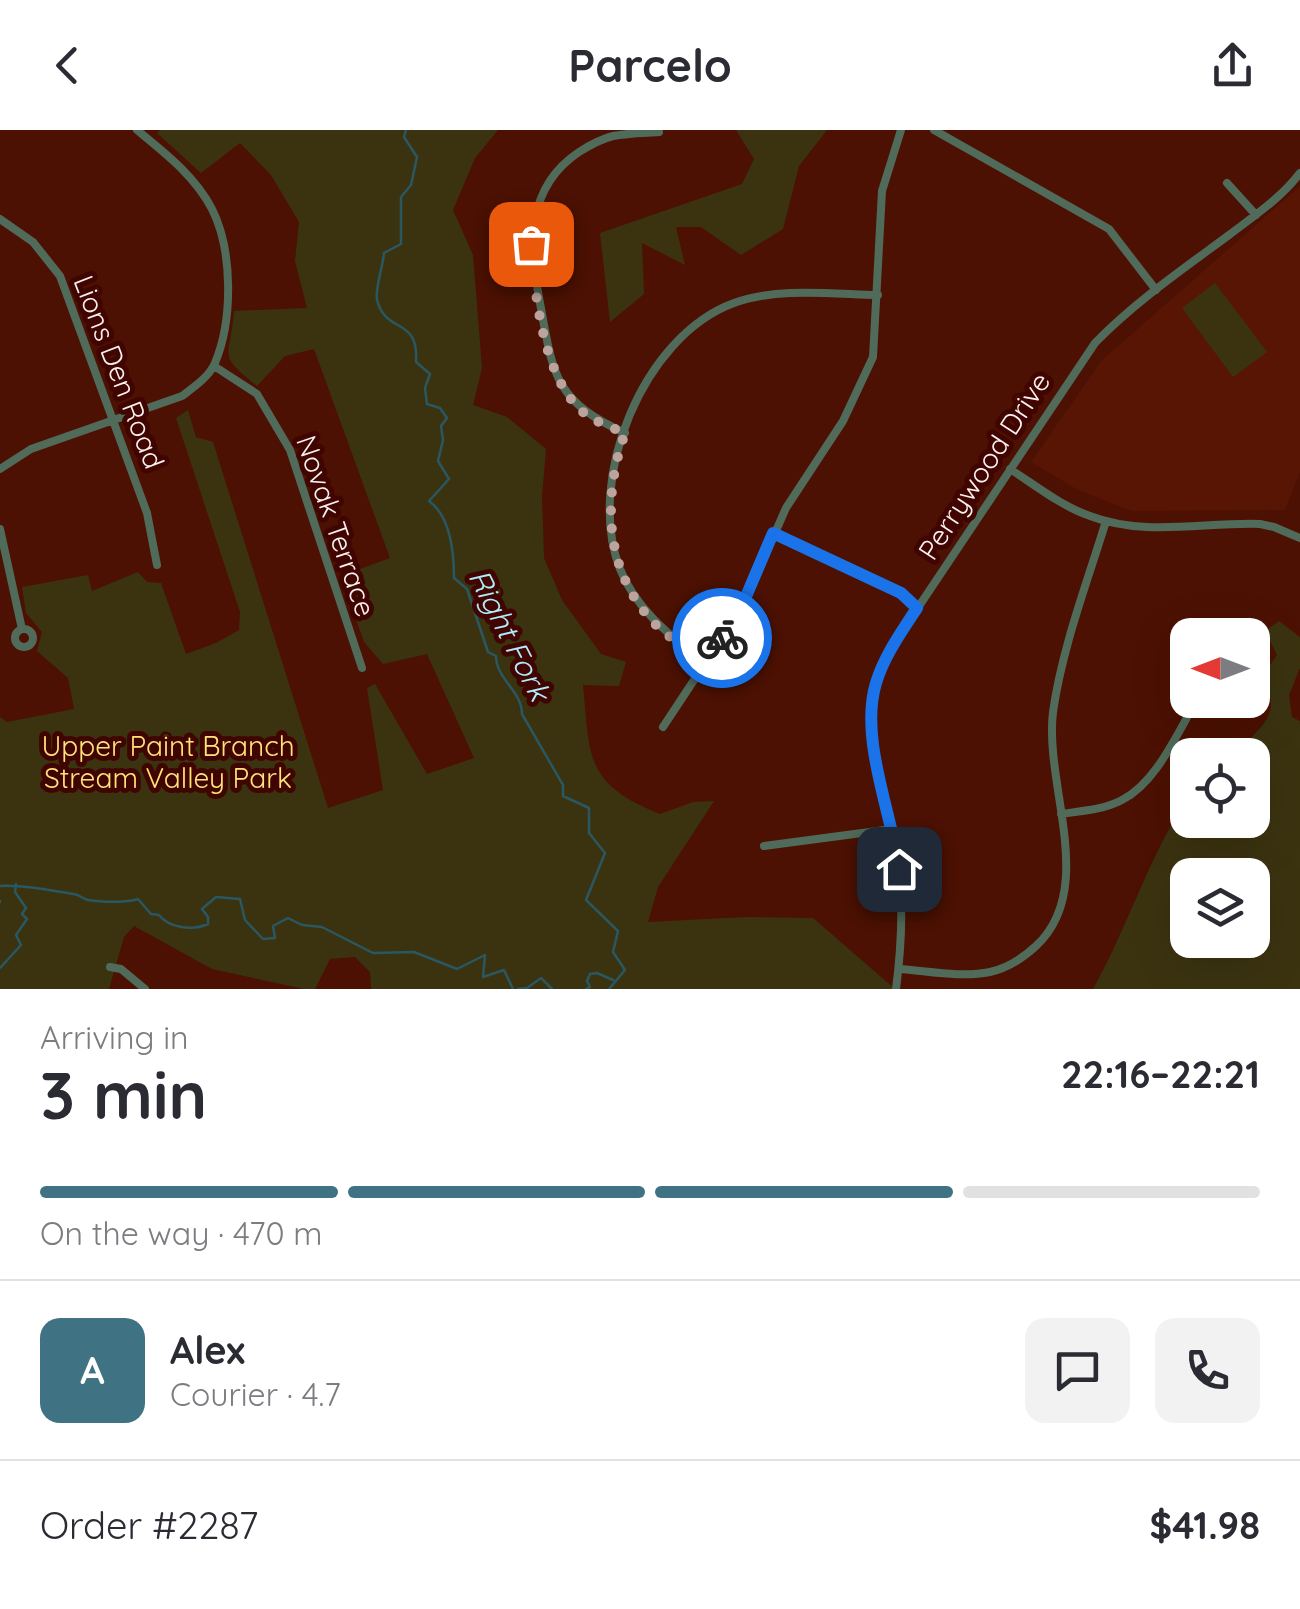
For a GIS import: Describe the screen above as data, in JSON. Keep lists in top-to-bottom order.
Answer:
{
  "streets": {
    "street": ["Lions Den Road", "Perrywood Drive", "Novak Terrace"]
  },
  "water": ["Right Fork"],
  "parks": ["Upper Paint Branch Stream Valley Park"],
  "north": "left",
  "page": {
    "header": "Parcelo",
    "heading": ["3 min", "Arriving in", "22:16–22:21"],
    "panel": [
      "Alex",
      "Courier · 4.7",
      "Order #2287",
      "$41.98"
    ],
    "bar": "On the way · 470 m",
    "round": "A"
  }
}
